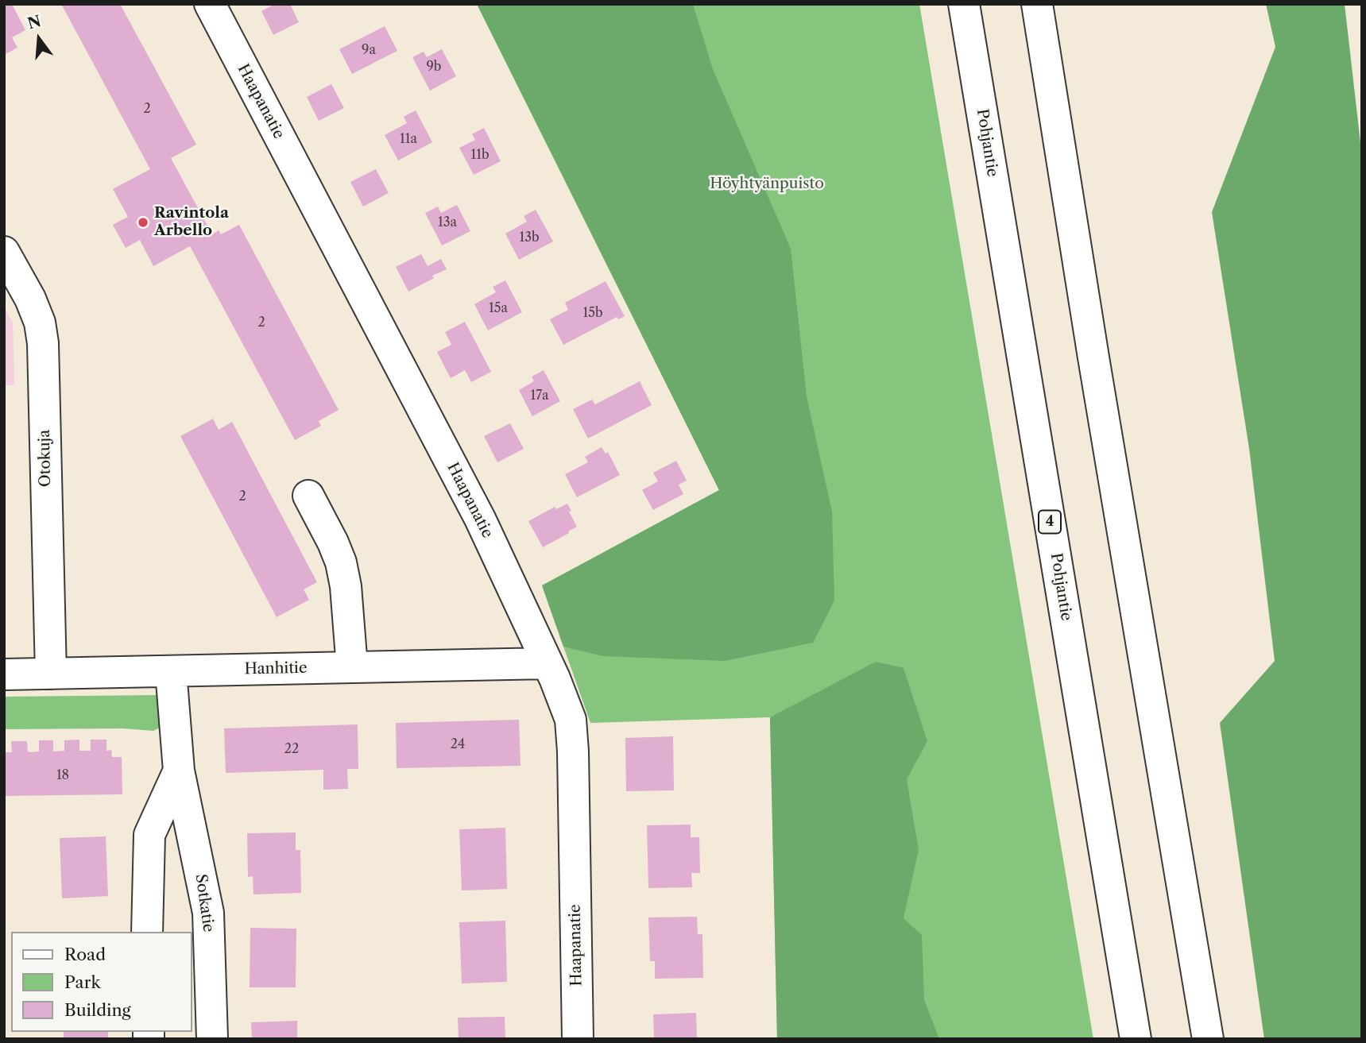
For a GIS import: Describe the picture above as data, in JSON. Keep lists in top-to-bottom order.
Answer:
{
  "streets": {
    "main road": [
      "Haapanatie",
      "Pohjantie",
      "Otokuja",
      "4",
      "Hanhitie",
      "Sotkatie"
    ]
  },
  "crossings": [
    ["Haapanatie", "Hanhitie"],
    ["Otokuja", "Hanhitie"],
    ["Hanhitie", "Sotkatie"]
  ],
  "parks": ["Höyhtyänpuisto"],
  "places": ["Ravintola Arbello"],
  "house_numbers": [
    "9a",
    "9b",
    "2",
    "11a",
    "11b",
    "13a",
    "13b",
    "15a",
    "15b",
    "2",
    "17a",
    "2",
    "24",
    "22",
    "18"
  ],
  "legend": ["Road", "Park", "Building"],
  "north": "top"
}
